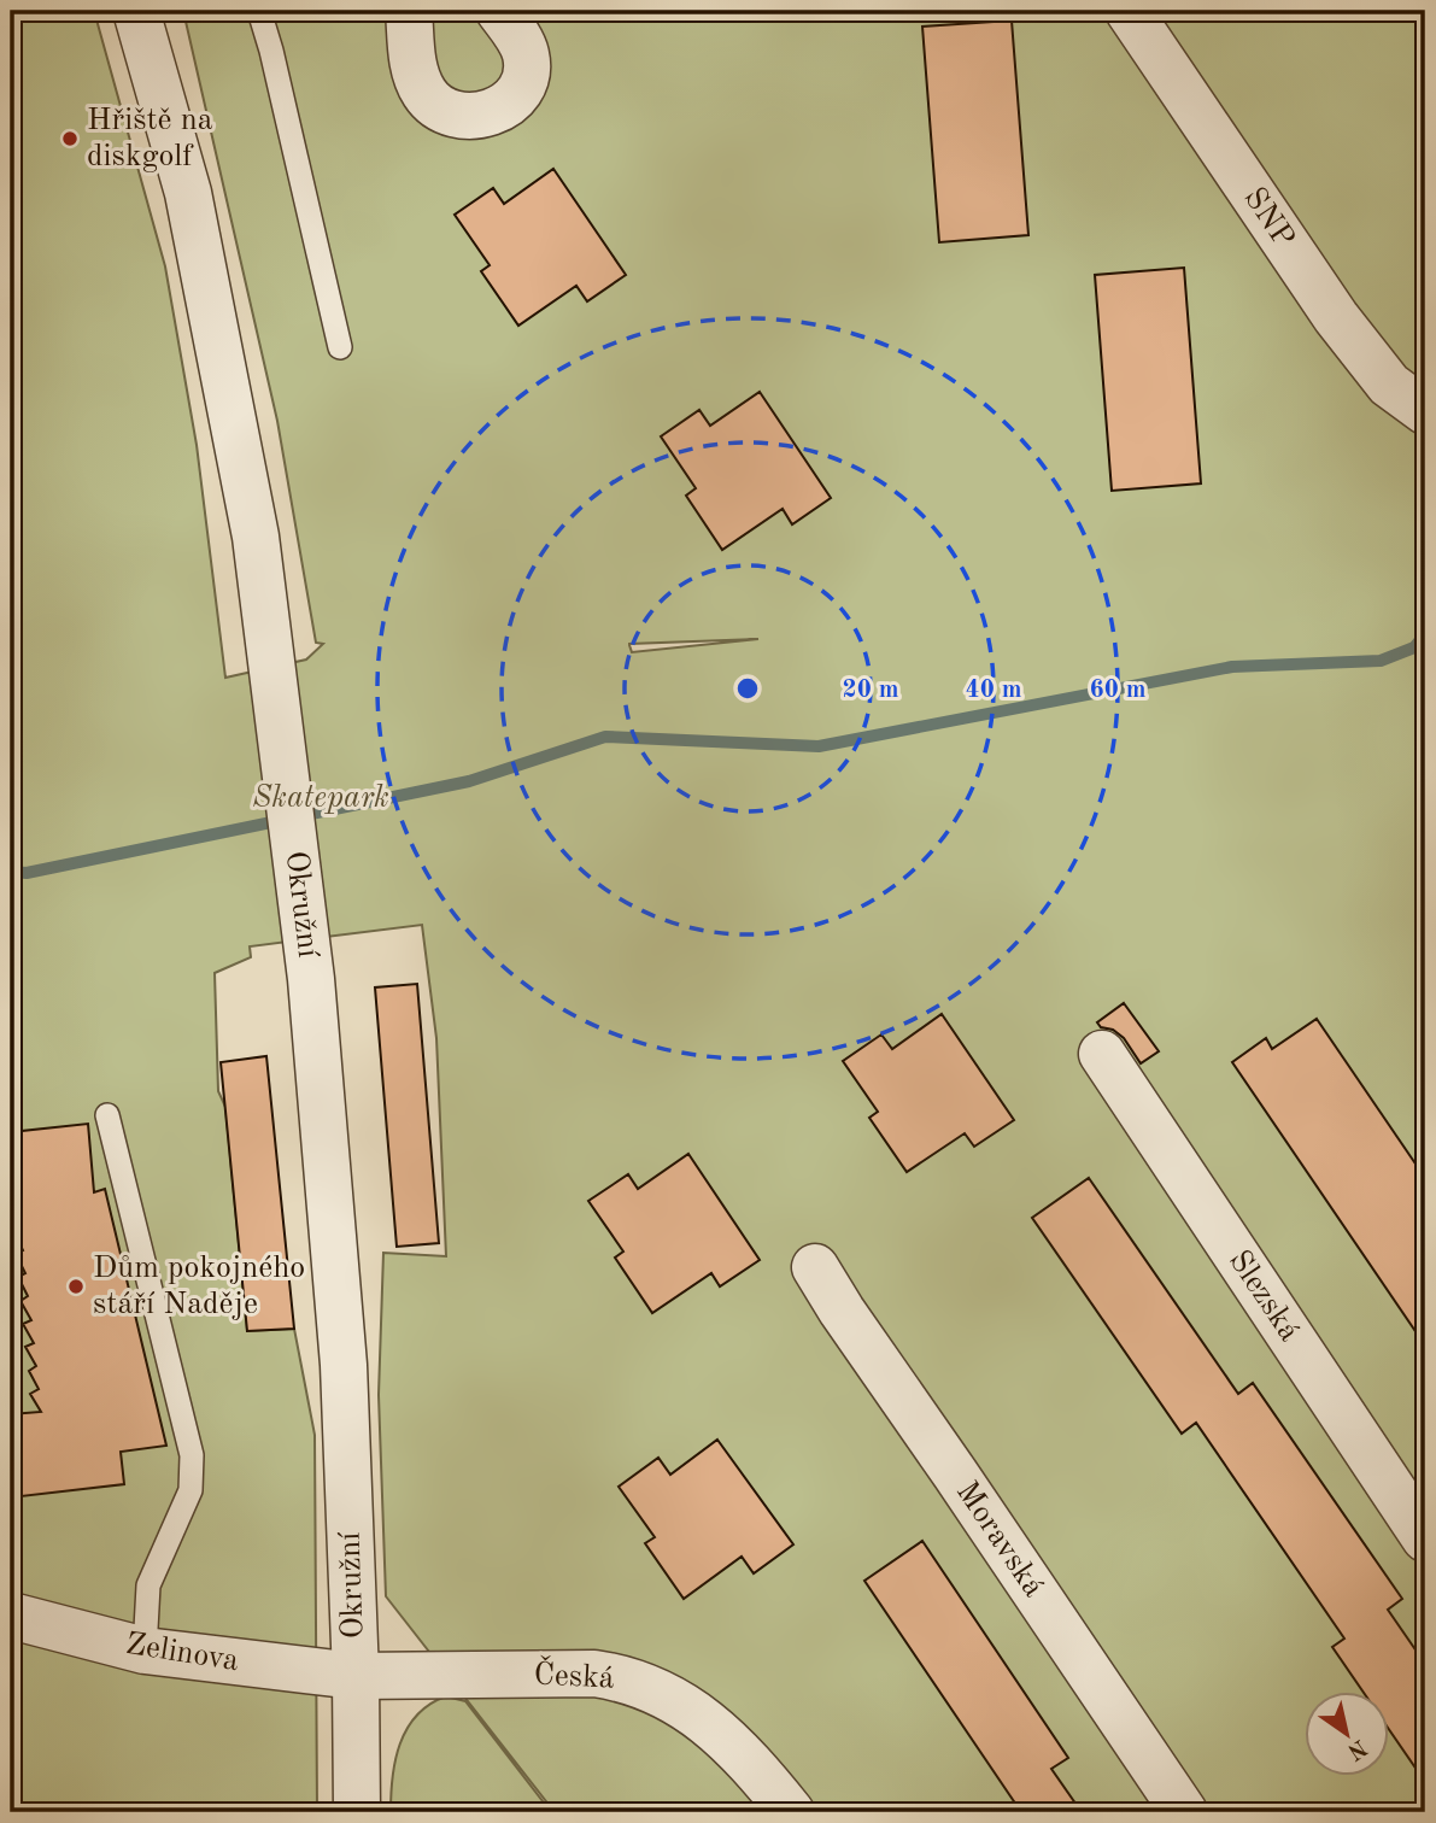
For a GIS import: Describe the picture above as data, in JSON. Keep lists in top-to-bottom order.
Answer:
{
  "streets": {
    "street": [
      "SNP",
      "Okružní",
      "Slezská",
      "Moravská",
      "Zelinova",
      "Česká"
    ]
  },
  "crossings": [
    ["Okružní", "Zelinova"],
    ["Okružní", "Česká"],
    ["Zelinova", "Česká"]
  ],
  "parks": ["Skatepark"],
  "places": ["Hřiště na diskgolf", "Dům pokojného stáří Naděje"],
  "north": "bottom right",
  "rings": ["20 m", "40 m", "60 m"]
}
